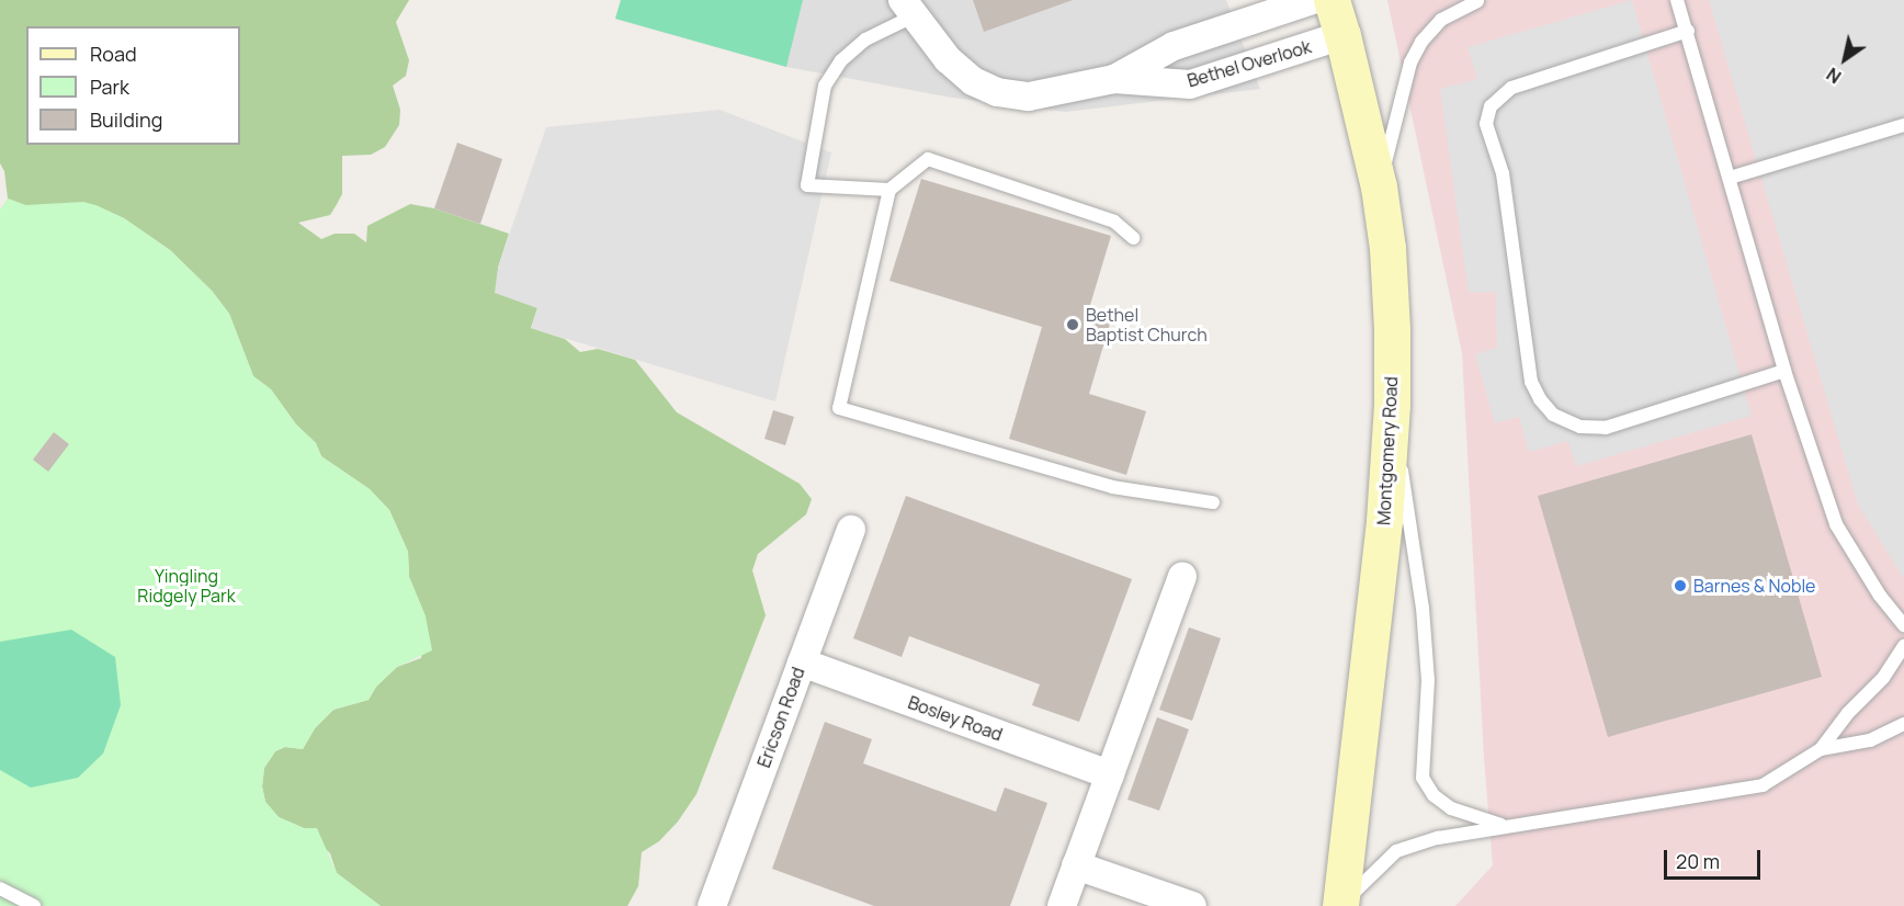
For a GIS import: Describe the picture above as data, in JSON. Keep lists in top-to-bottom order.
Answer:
{
  "streets": {
    "main road": ["Montgomery Road"],
    "street": ["Bethel Overlook", "Ericson Road", "Bosley Road"]
  },
  "crossings": [
    ["Bethel Overlook", "Montgomery Road"],
    ["Ericson Road", "Bosley Road"]
  ],
  "parks": ["Yingling Ridgely Park"],
  "places": ["Bethel Baptist Church", "Barnes & Noble"],
  "legend": ["Road", "Park", "Building"],
  "scale_bar": "20 m",
  "north": "bottom left"
}
